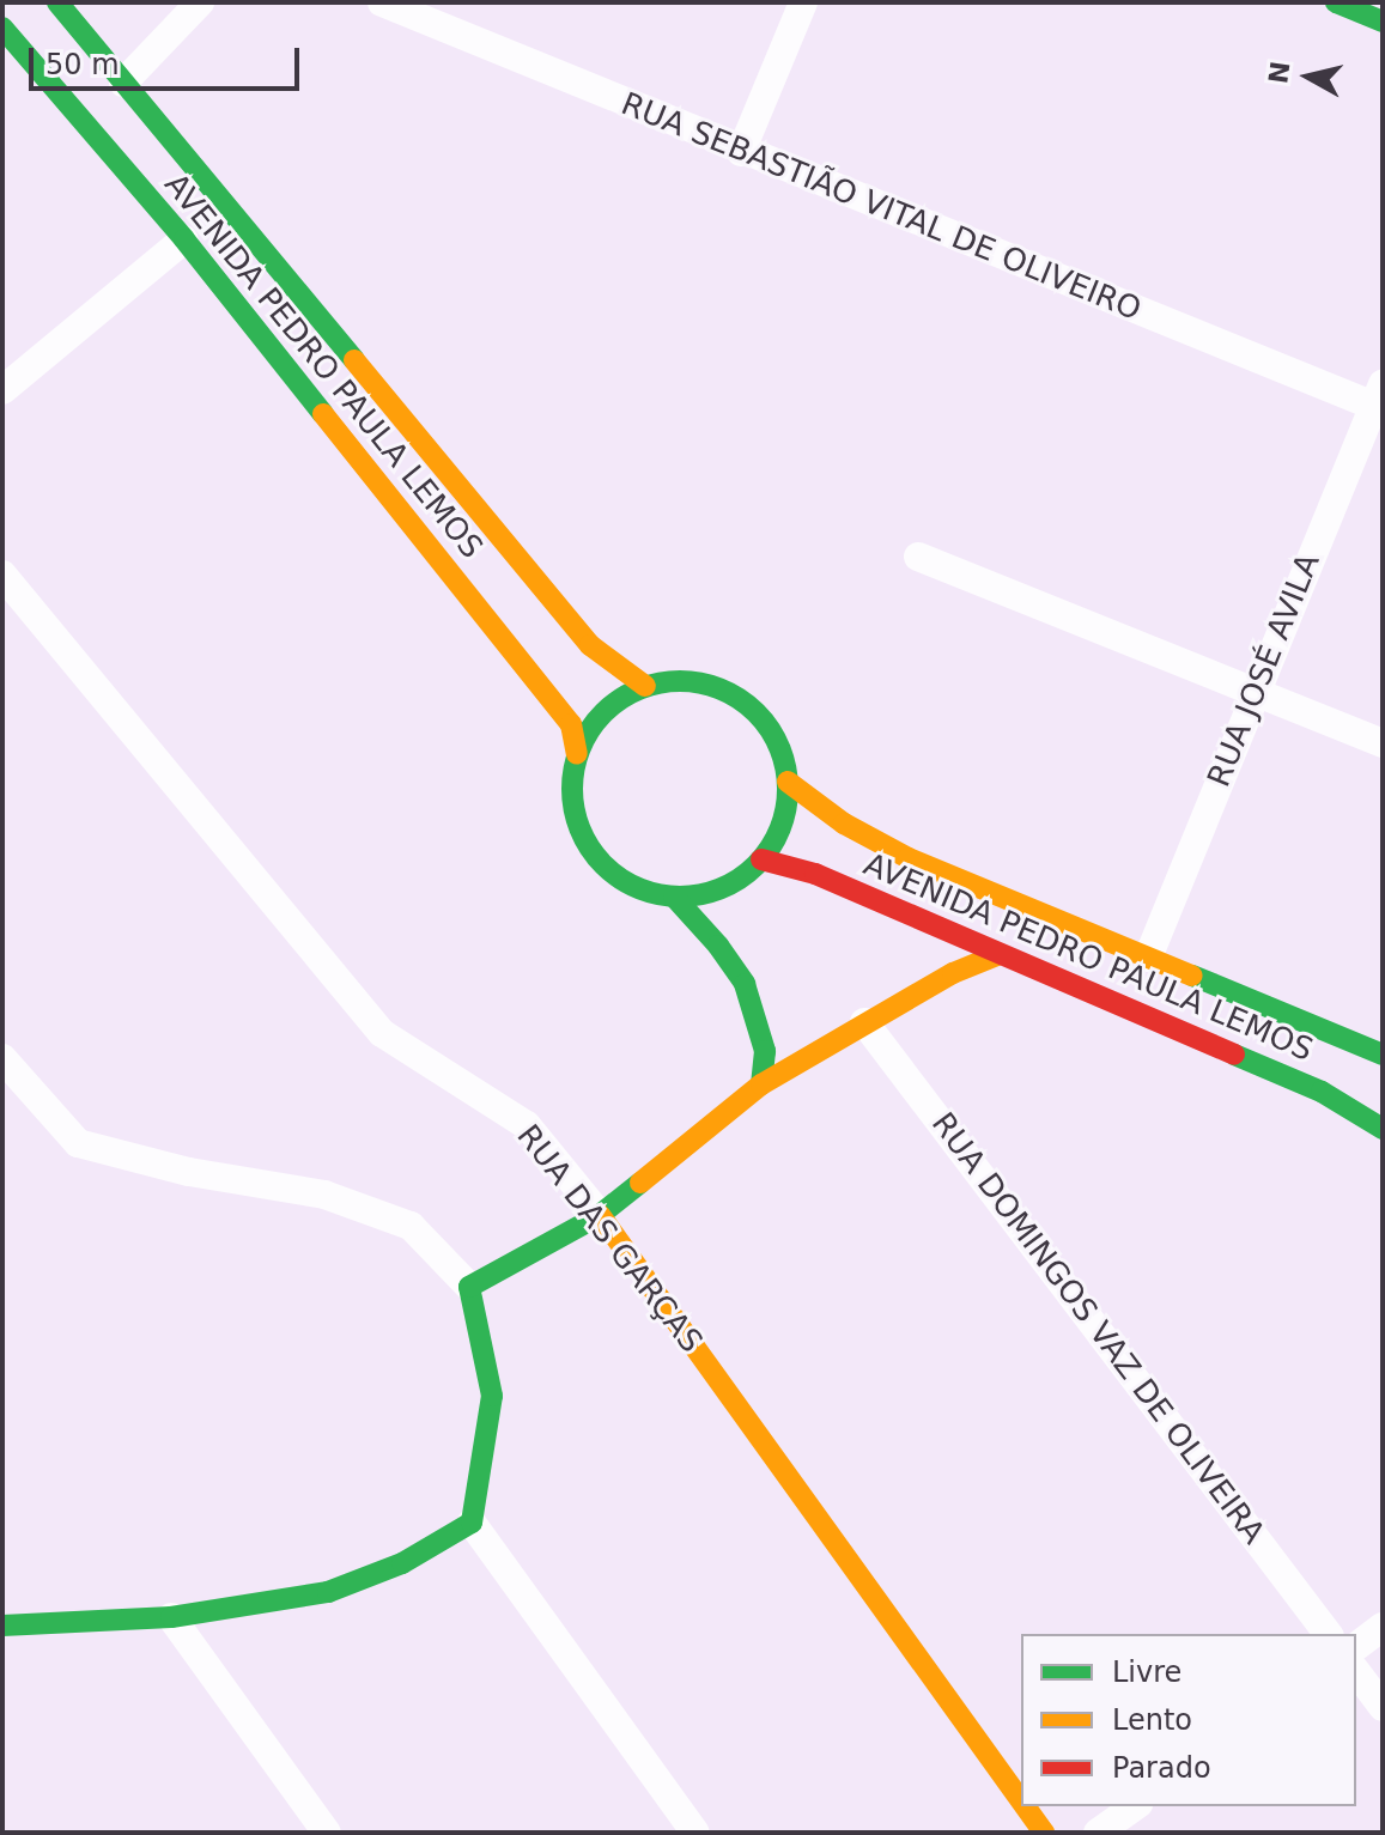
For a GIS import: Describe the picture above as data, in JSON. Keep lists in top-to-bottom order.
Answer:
{
  "streets": {
    "street": [
      "RUA SEBASTIÃO VITAL DE OLIVEIRO",
      "AVENIDA PEDRO PAULA LEMOS",
      "RUA JOSÉ AVILA",
      "RUA DAS GARÇAS",
      "RUA DOMINGOS VAZ DE OLIVEIRA"
    ]
  },
  "crossings": [
    ["RUA SEBASTIÃO VITAL DE OLIVEIRO", "RUA JOSÉ AVILA"],
    ["AVENIDA PEDRO PAULA LEMOS", "RUA JOSÉ AVILA"]
  ],
  "legend": ["Livre", "Lento", "Parado"],
  "scale_bar": "50 m",
  "north": "left"
}
